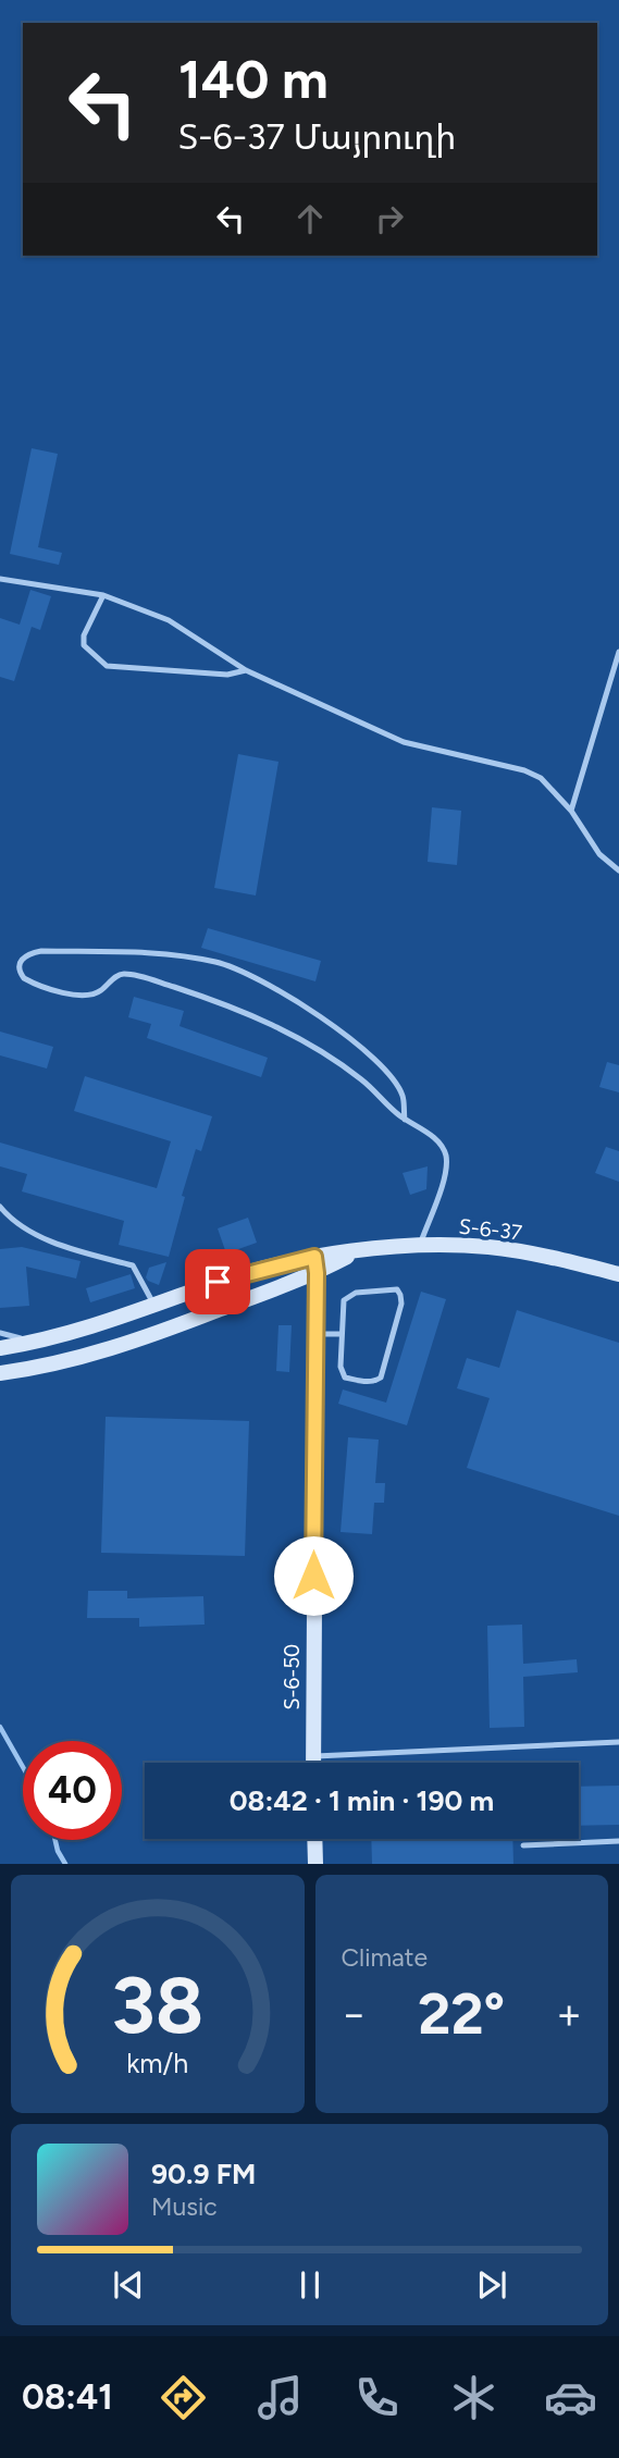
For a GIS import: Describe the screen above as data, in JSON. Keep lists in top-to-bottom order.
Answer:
{
  "streets": {
    "main road": ["Տ-6-37", "Տ-6-50"]
  },
  "crossings": [
    ["Տ-6-37", "Տ-6-50"]
  ],
  "page": {
    "turn": ["140 m", "Տ-6-37 Մայրուղի"],
    "limit": "40",
    "trip": "08:42 · 1 min · 190 m",
    "tile": "Climate",
    "heat": ["−", "22°", "+"],
    "song": ["90.9 FM", "Music"],
    "tabs": "08:41",
    "gauge": ["38", "km/h"]
  }
}
